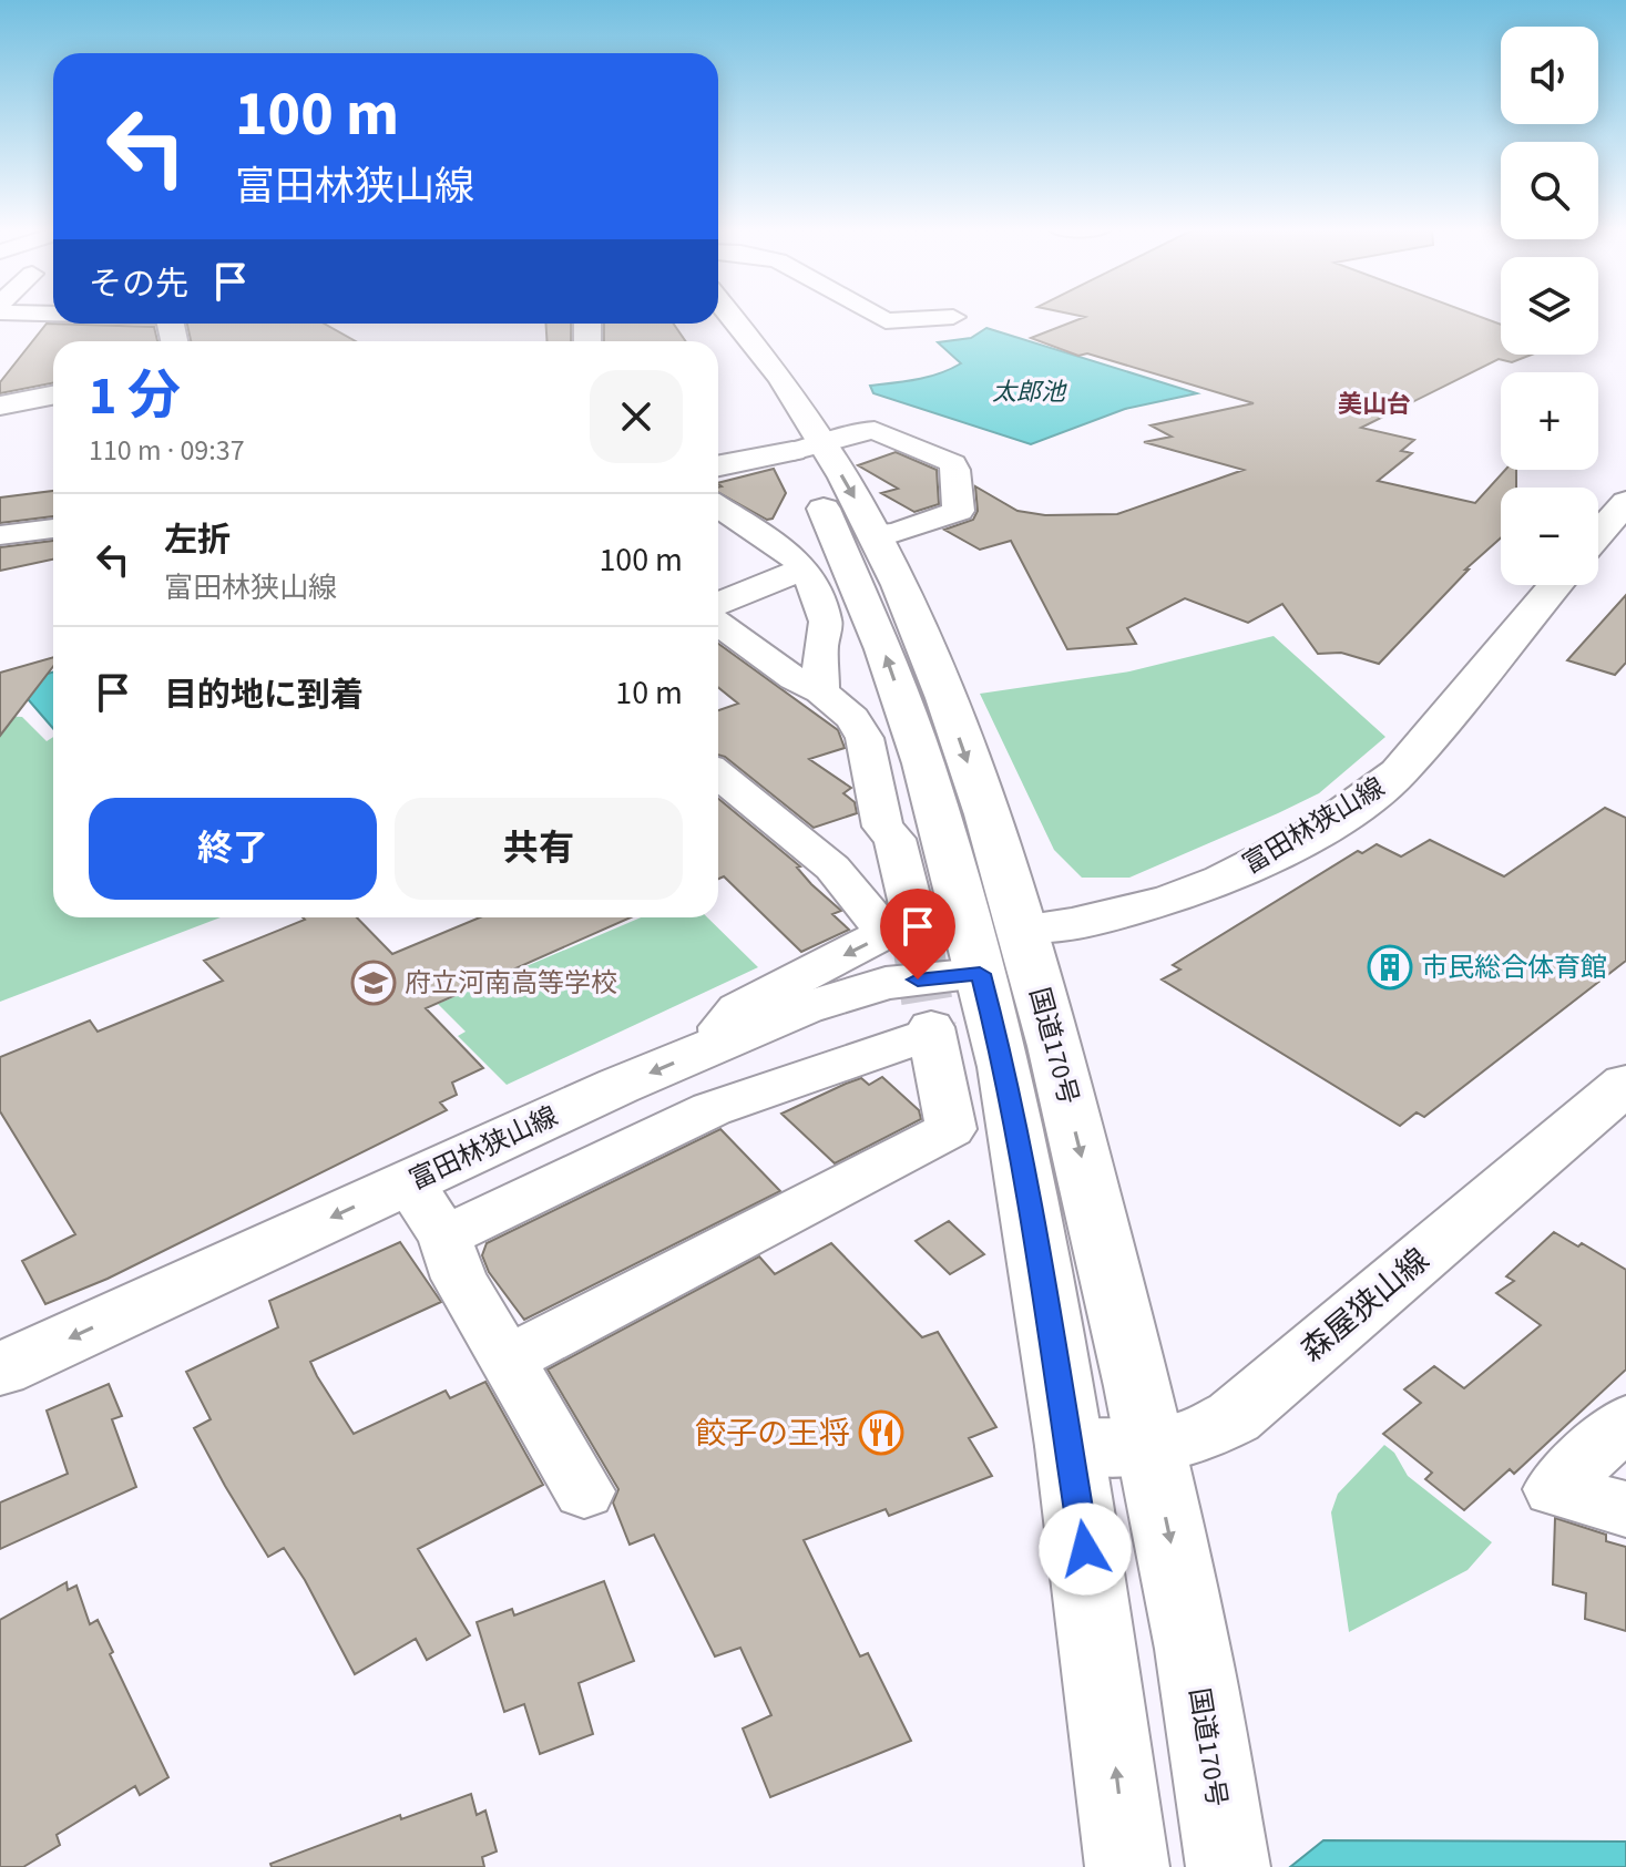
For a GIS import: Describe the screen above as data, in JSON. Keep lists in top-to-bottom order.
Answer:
{
  "streets": {
    "main road": ["富田林狭山線", "国道170号", "森屋狭山線"]
  },
  "crossings": [
    ["富田林狭山線", "国道170号"],
    ["国道170号", "森屋狭山線"]
  ],
  "one_way": ["富田林狭山線"],
  "districts": ["美山台"],
  "water": ["太郎池"],
  "places": {
    "building": ["市民総合体育館"],
    "school or university": ["府立河南高等学校"],
    "restaurant": ["餃子の王将"]
  },
  "page": {
    "map_buttons": ["+", "−"],
    "turn": ["100 m", "富田林狭山線"],
    "then": "その先",
    "heading": ["1 分", "110 m · 09:37"],
    "list": [
      {
        "name": "左折",
        "note": "富田林狭山線",
        "value": "100 m"
      },
      {
        "name": "目的地に到着",
        "value": "10 m"
      }
    ],
    "buttons": ["終了", "共有"]
  }
}
